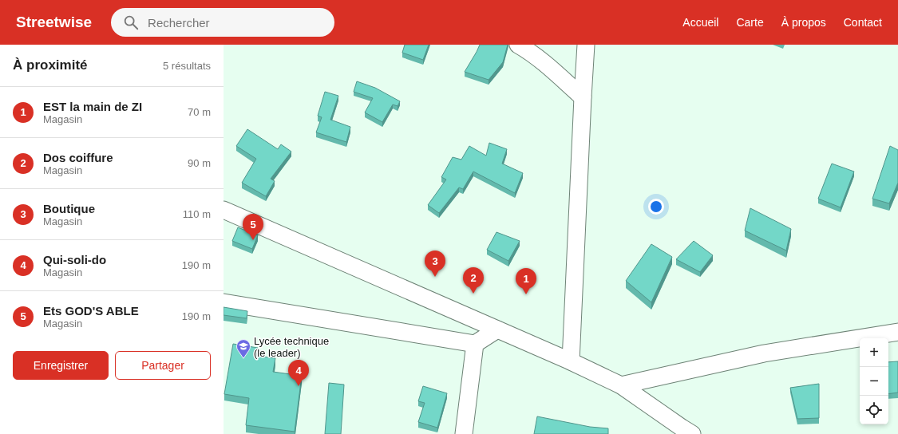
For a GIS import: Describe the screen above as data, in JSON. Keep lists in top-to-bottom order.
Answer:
{
  "places": {
    "school or university": ["Lycée technique (le leader)"]
  },
  "page": {
    "header": "Streetwise",
    "search": "Rechercher",
    "nav": [
      "Accueil",
      "Carte",
      "À propos",
      "Contact"
    ],
    "heading": ["À proximité", "5 résultats"],
    "list": [
      {
        "mark": "1",
        "name": "EST la main de ZI",
        "note": "Magasin",
        "value": "70 m"
      },
      {
        "mark": "2",
        "name": "Dos coiffure",
        "note": "Magasin",
        "value": "90 m"
      },
      {
        "mark": "3",
        "name": "Boutique",
        "note": "Magasin",
        "value": "110 m"
      },
      {
        "mark": "4",
        "name": "Qui-soli-do",
        "note": "Magasin",
        "value": "190 m"
      },
      {
        "mark": "5",
        "name": "Ets GOD'S ABLE",
        "note": "Magasin",
        "value": "190 m"
      }
    ],
    "pins": [
      "5",
      "3",
      "2",
      "1",
      "4"
    ],
    "map_buttons": ["+", "−"],
    "buttons": ["Enregistrer", "Partager"]
  }
}
